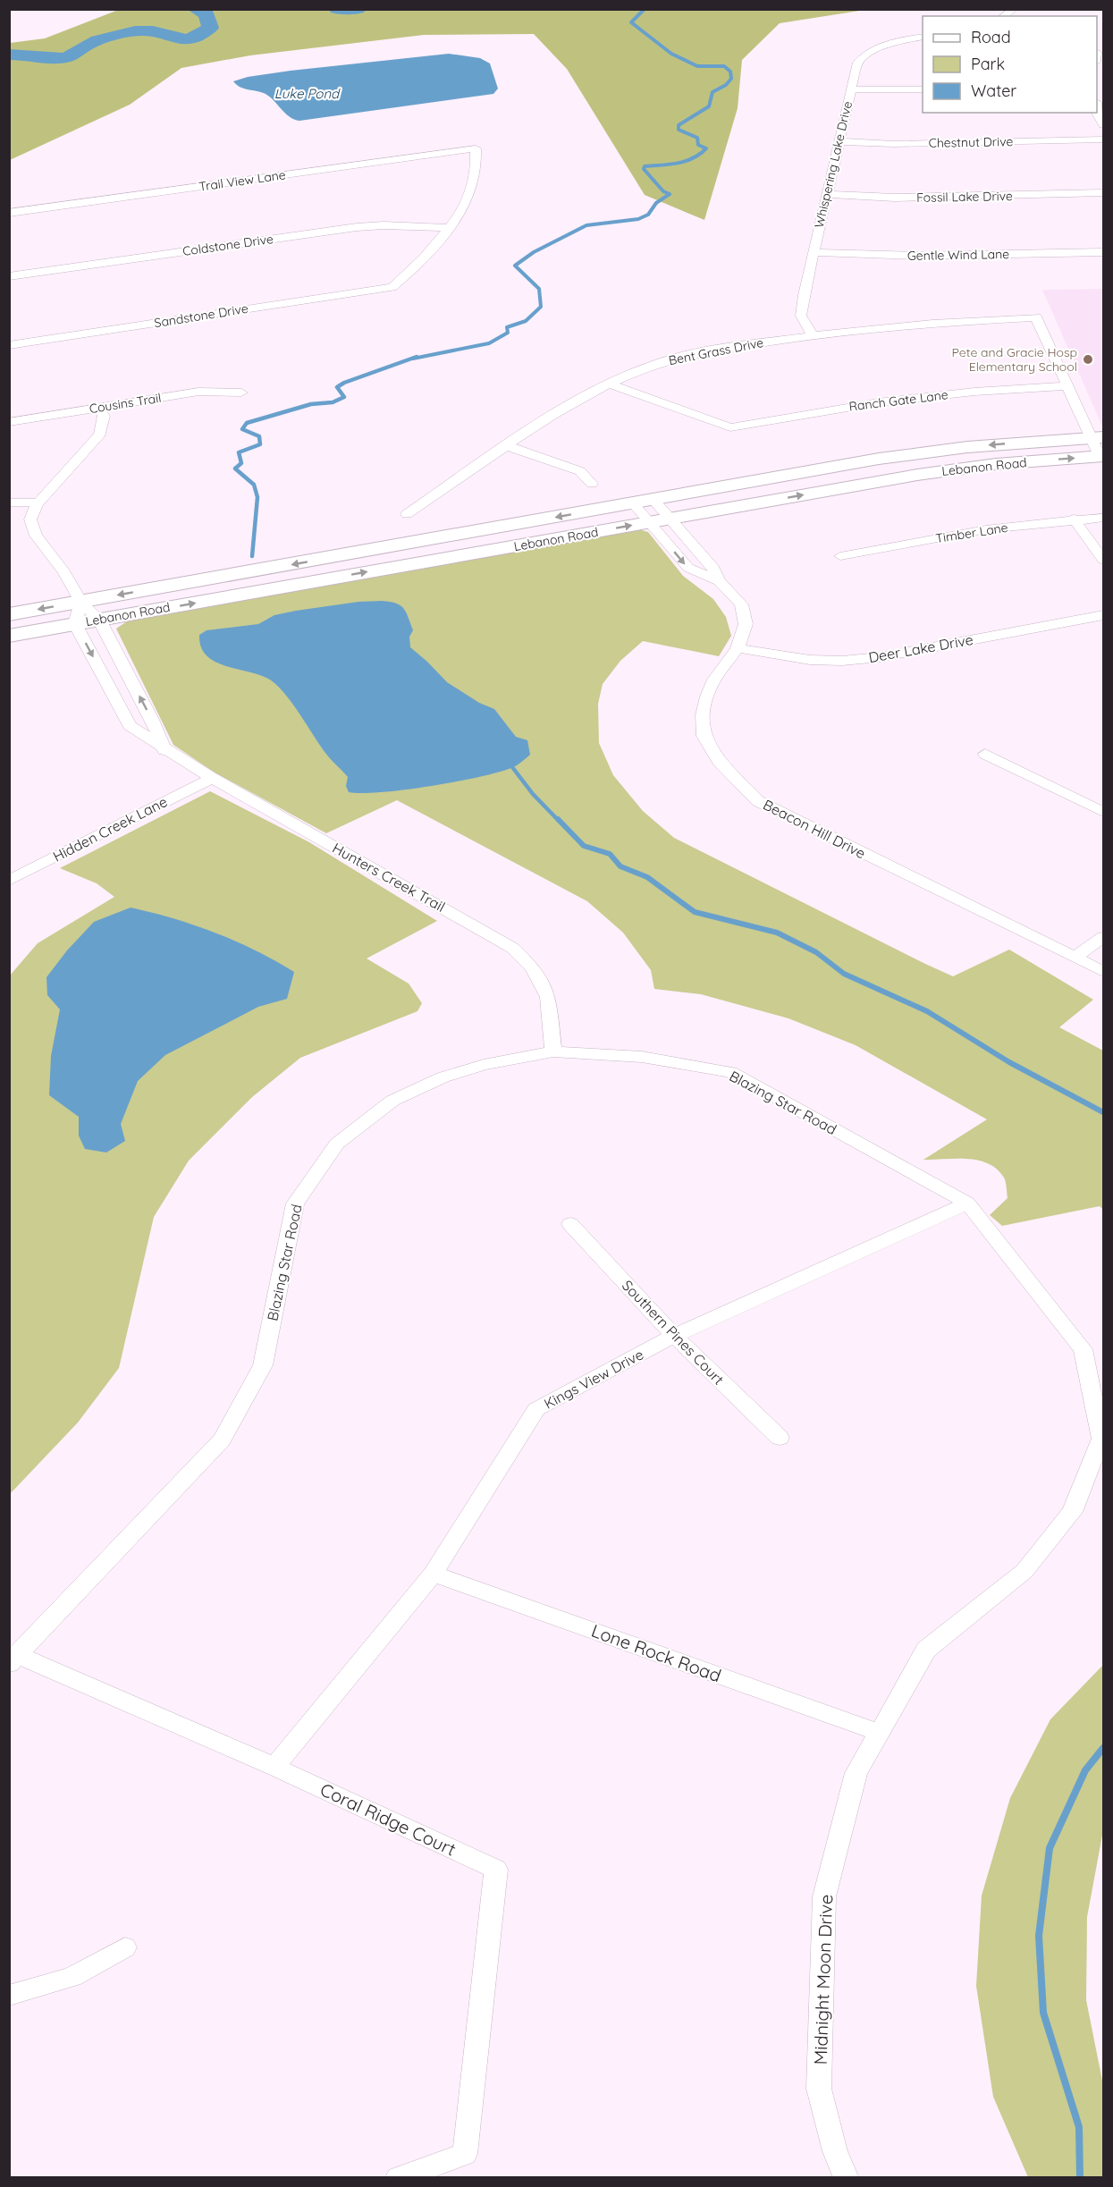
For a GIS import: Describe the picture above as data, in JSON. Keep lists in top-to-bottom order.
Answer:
{
  "streets": {
    "main road": ["Lebanon Road"],
    "street": [
      "Chestnut Drive",
      "Whispering Lake Drive",
      "Trail View Lane",
      "Fossil Lake Drive",
      "Coldstone Drive",
      "Gentle Wind Lane",
      "Sandstone Drive",
      "Bent Grass Drive",
      "Ranch Gate Lane",
      "Cousins Trail",
      "Timber Lane",
      "Deer Lake Drive",
      "Hidden Creek Lane",
      "Beacon Hill Drive",
      "Hunters Creek Trail",
      "Blazing Star Road",
      "Southern Pines Court",
      "Kings View Drive",
      "Lone Rock Road",
      "Coral Ridge Court",
      "Midnight Moon Drive"
    ]
  },
  "crossings": [
    ["Chestnut Drive", "Whispering Lake Drive"],
    ["Whispering Lake Drive", "Fossil Lake Drive"],
    ["Whispering Lake Drive", "Gentle Wind Lane"],
    ["Whispering Lake Drive", "Bent Grass Drive"],
    ["Trail View Lane", "Coldstone Drive"],
    ["Trail View Lane", "Sandstone Drive"],
    ["Coldstone Drive", "Sandstone Drive"],
    ["Bent Grass Drive", "Ranch Gate Lane"],
    ["Lebanon Road", "Beacon Hill Drive"],
    ["Lebanon Road", "Hunters Creek Trail"],
    ["Deer Lake Drive", "Beacon Hill Drive"],
    ["Hidden Creek Lane", "Hunters Creek Trail"],
    ["Hunters Creek Trail", "Blazing Star Road"],
    ["Blazing Star Road", "Kings View Drive"],
    ["Blazing Star Road", "Coral Ridge Court"],
    ["Blazing Star Road", "Midnight Moon Drive"],
    ["Southern Pines Court", "Kings View Drive"],
    ["Kings View Drive", "Lone Rock Road"],
    ["Kings View Drive", "Coral Ridge Court"],
    ["Kings View Drive", "Midnight Moon Drive"],
    ["Lone Rock Road", "Midnight Moon Drive"]
  ],
  "water": ["Luke Pond"],
  "places": ["Pete and Gracie Hosp Elementary School"],
  "legend": ["Road", "Park", "Water"]
}
